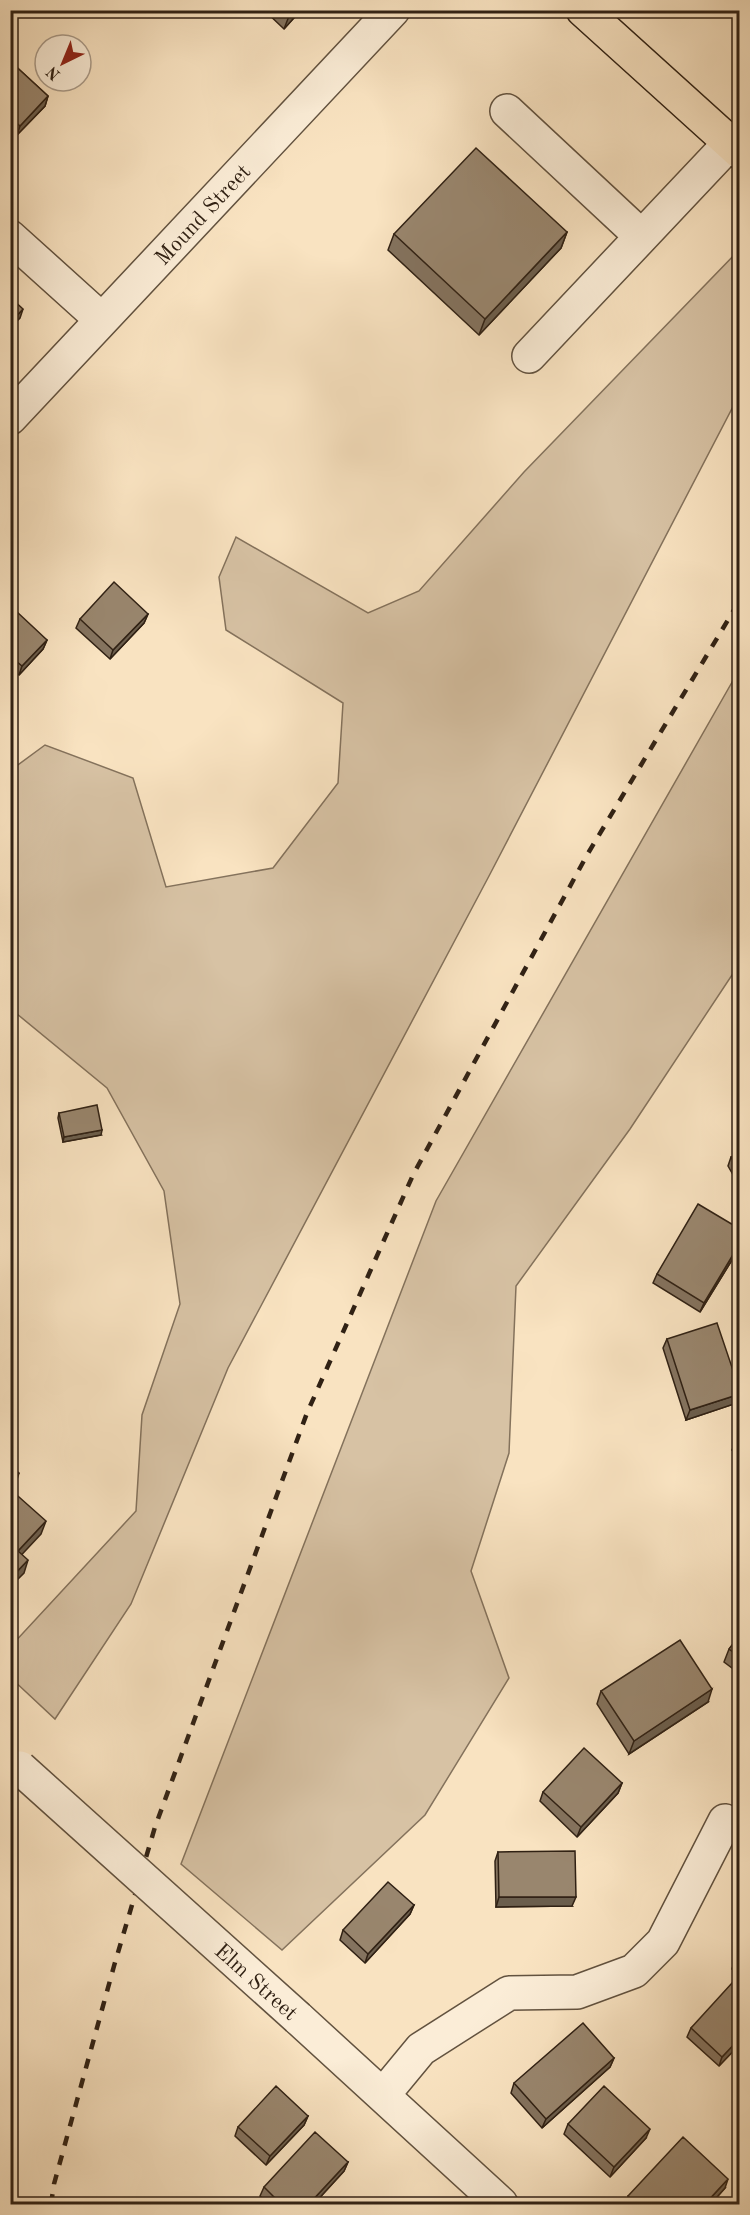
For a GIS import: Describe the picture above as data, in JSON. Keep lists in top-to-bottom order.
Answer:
{
  "streets": {
    "street": ["Mound Street", "Elm Street"]
  },
  "north": "bottom left"
}
